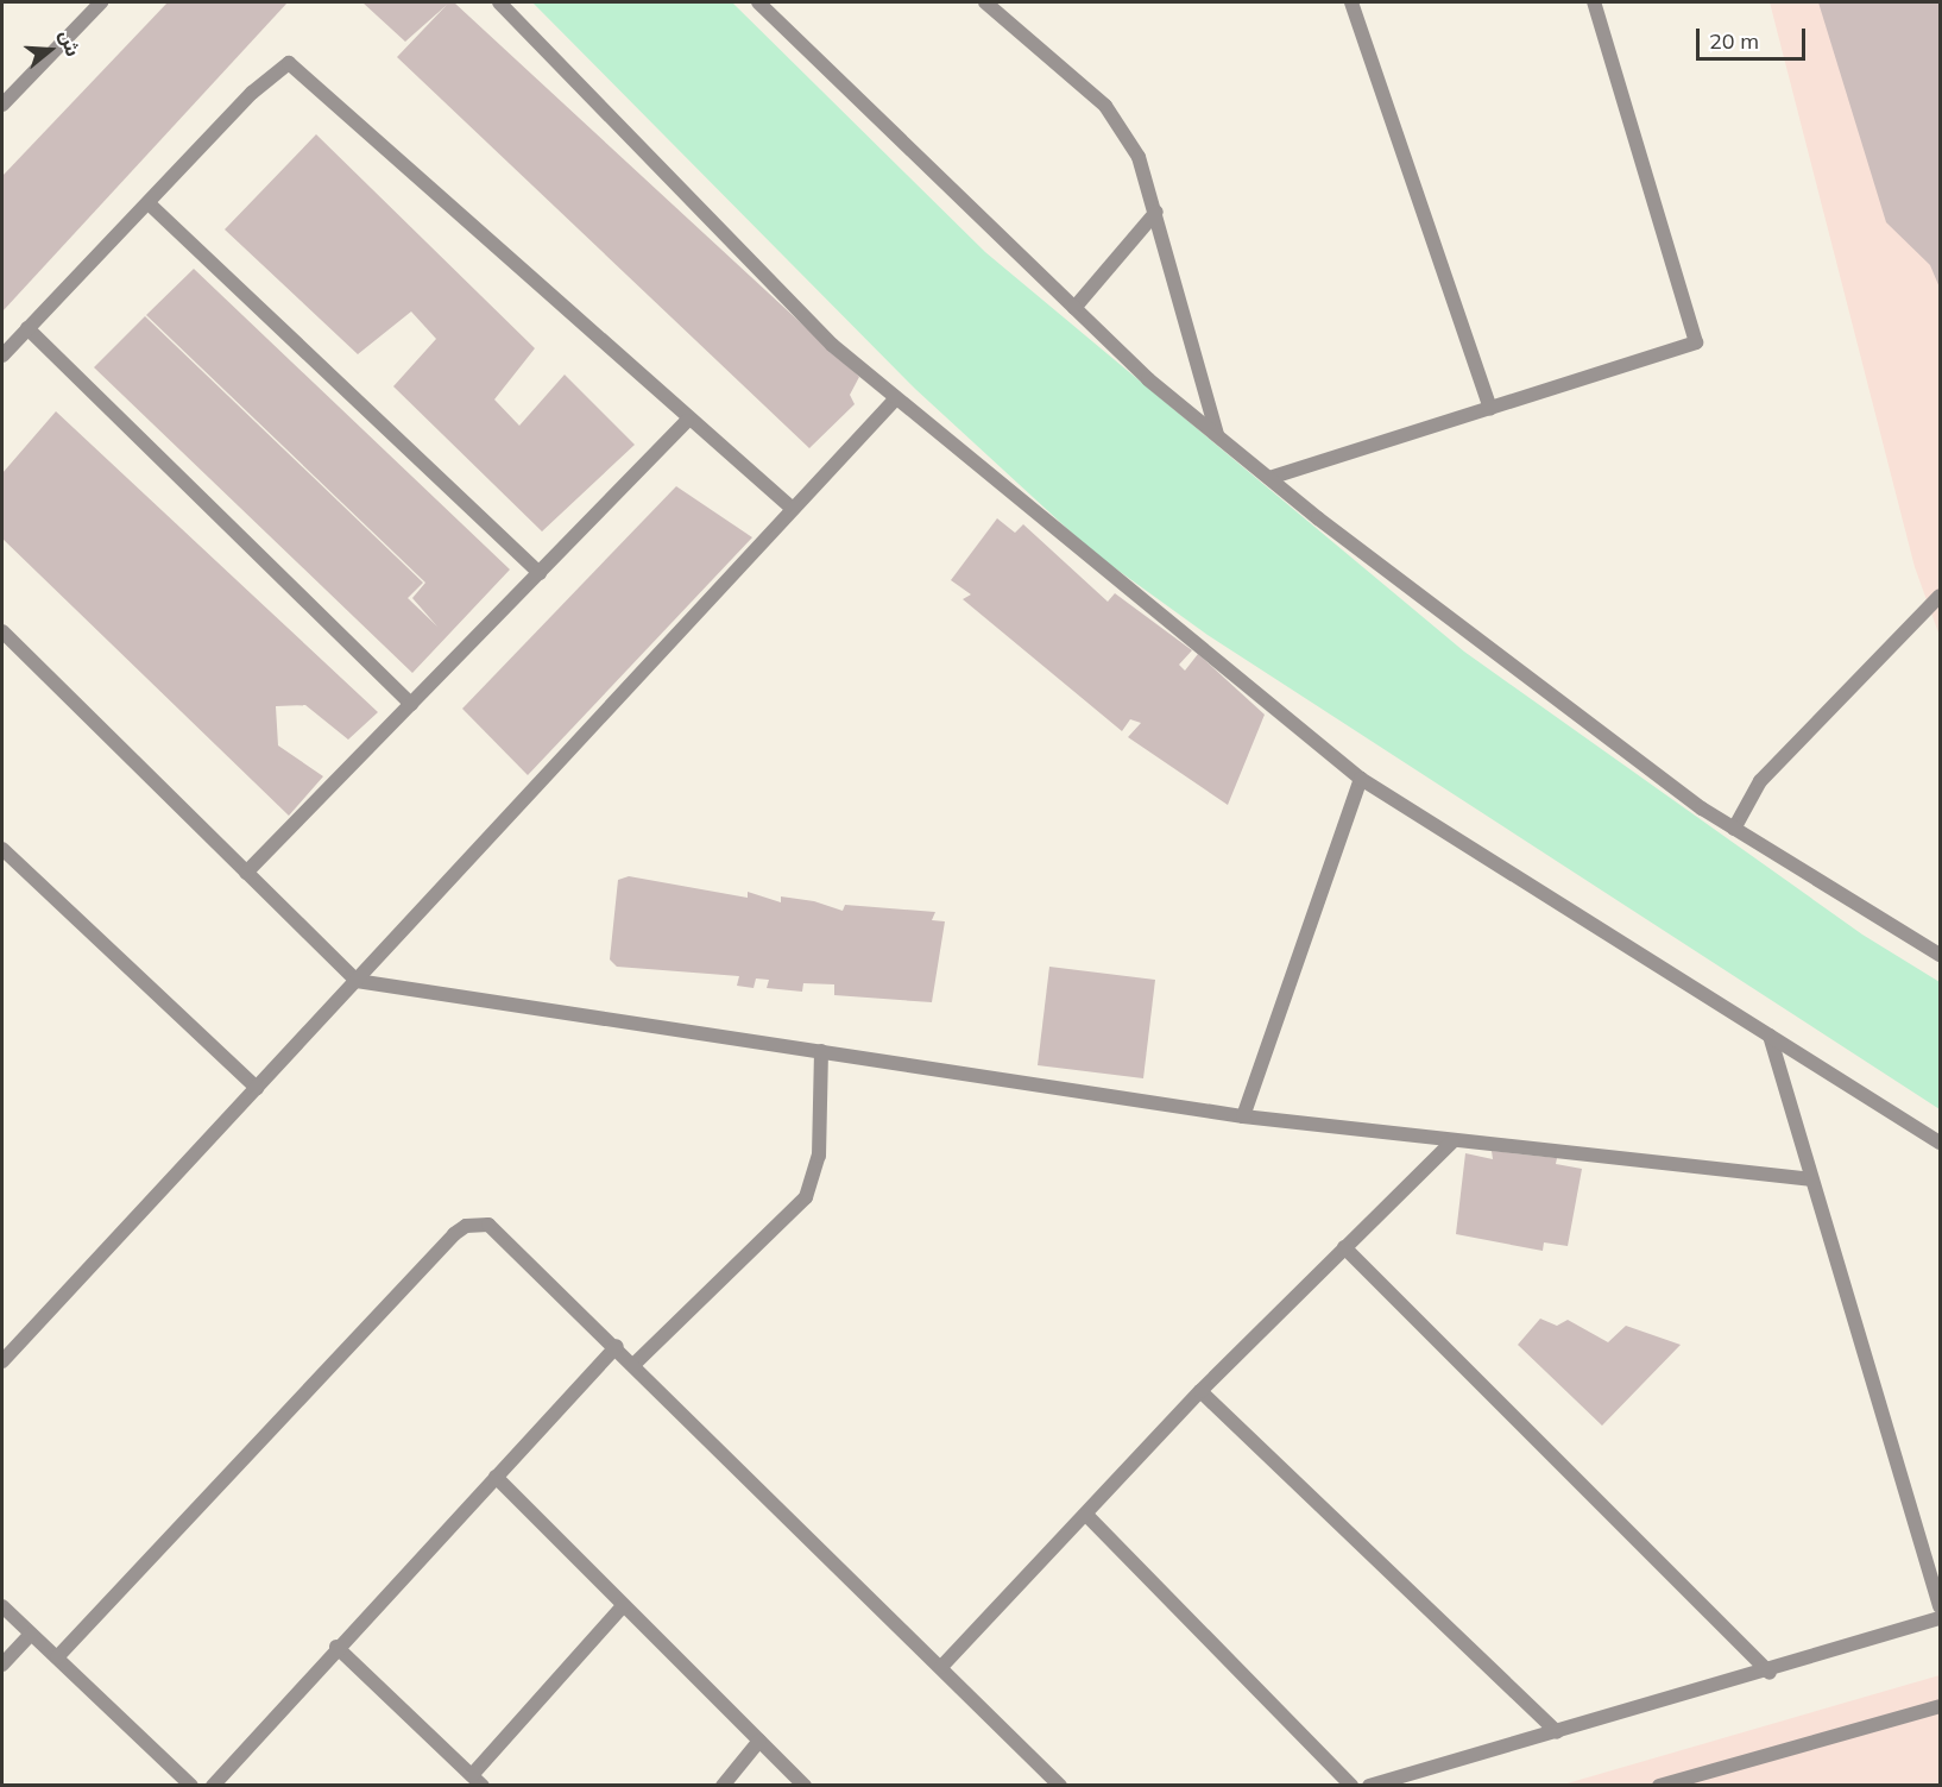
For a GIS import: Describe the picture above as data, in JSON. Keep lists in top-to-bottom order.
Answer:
{
  "scale_bar": "20 m",
  "north": "right"
}
